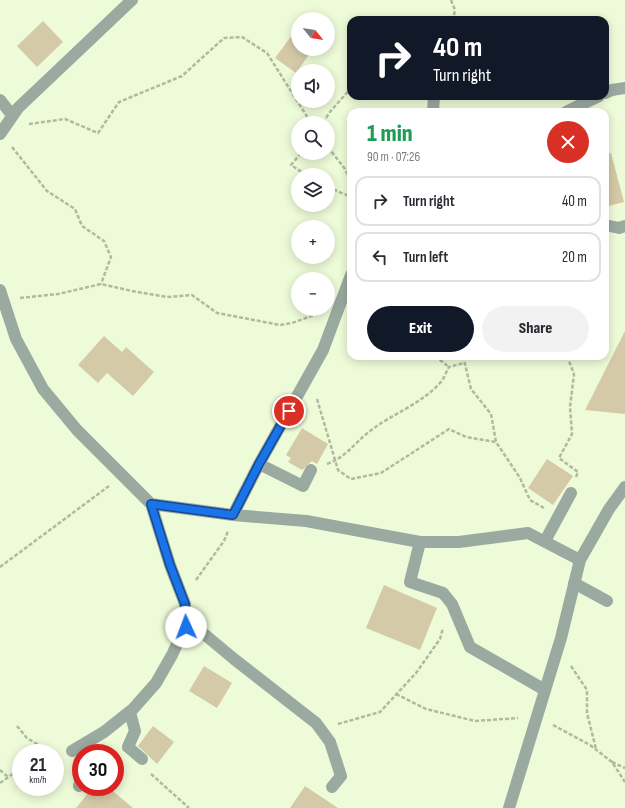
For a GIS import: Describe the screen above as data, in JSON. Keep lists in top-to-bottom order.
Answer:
{
  "north": "bottom right",
  "page": {
    "map_buttons": ["+", "−"],
    "turn": ["40 m", "Turn right"],
    "heading": ["1 min", "90 m · 07:26"],
    "list": [
      {
        "name": "Turn right",
        "value": "40 m"
      },
      {
        "name": "Turn left",
        "value": "20 m"
      }
    ],
    "buttons": ["Exit", "Share"],
    "speed": "21 km/h",
    "limit": "30"
  }
}
